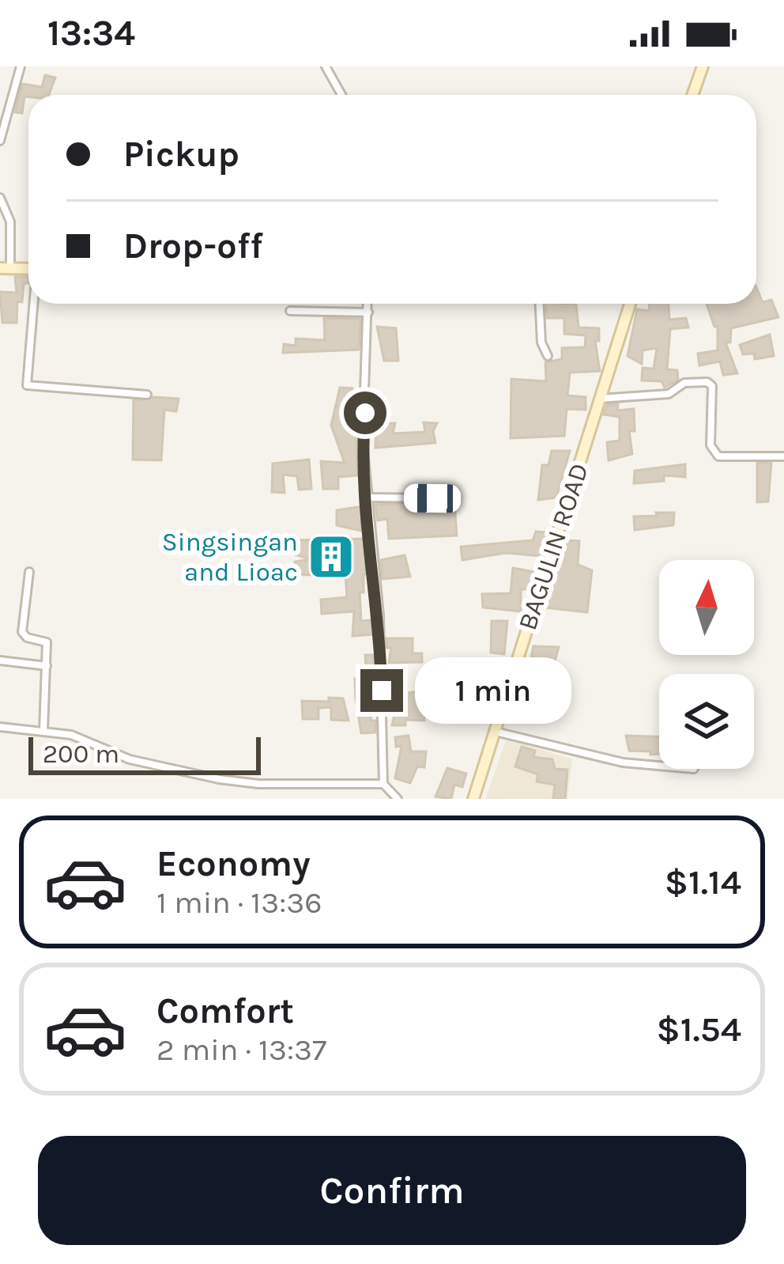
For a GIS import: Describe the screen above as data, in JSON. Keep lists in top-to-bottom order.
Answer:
{
  "streets": {
    "main road": ["BAGULIN ROAD"]
  },
  "places": {
    "building": ["Singsingan and Lioac"]
  },
  "scale_bar": "200 m",
  "north": "top",
  "page": {
    "status": "13:34",
    "banner": ["Pickup", "Drop-off"],
    "bubble": "1 min",
    "scale": "200 m",
    "list": [
      {
        "name": "Economy",
        "note": "1 min · 13:36",
        "value": "$1.14"
      },
      {
        "name": "Comfort",
        "note": "2 min · 13:37",
        "value": "$1.54"
      }
    ],
    "buttons": "Confirm"
  }
}
